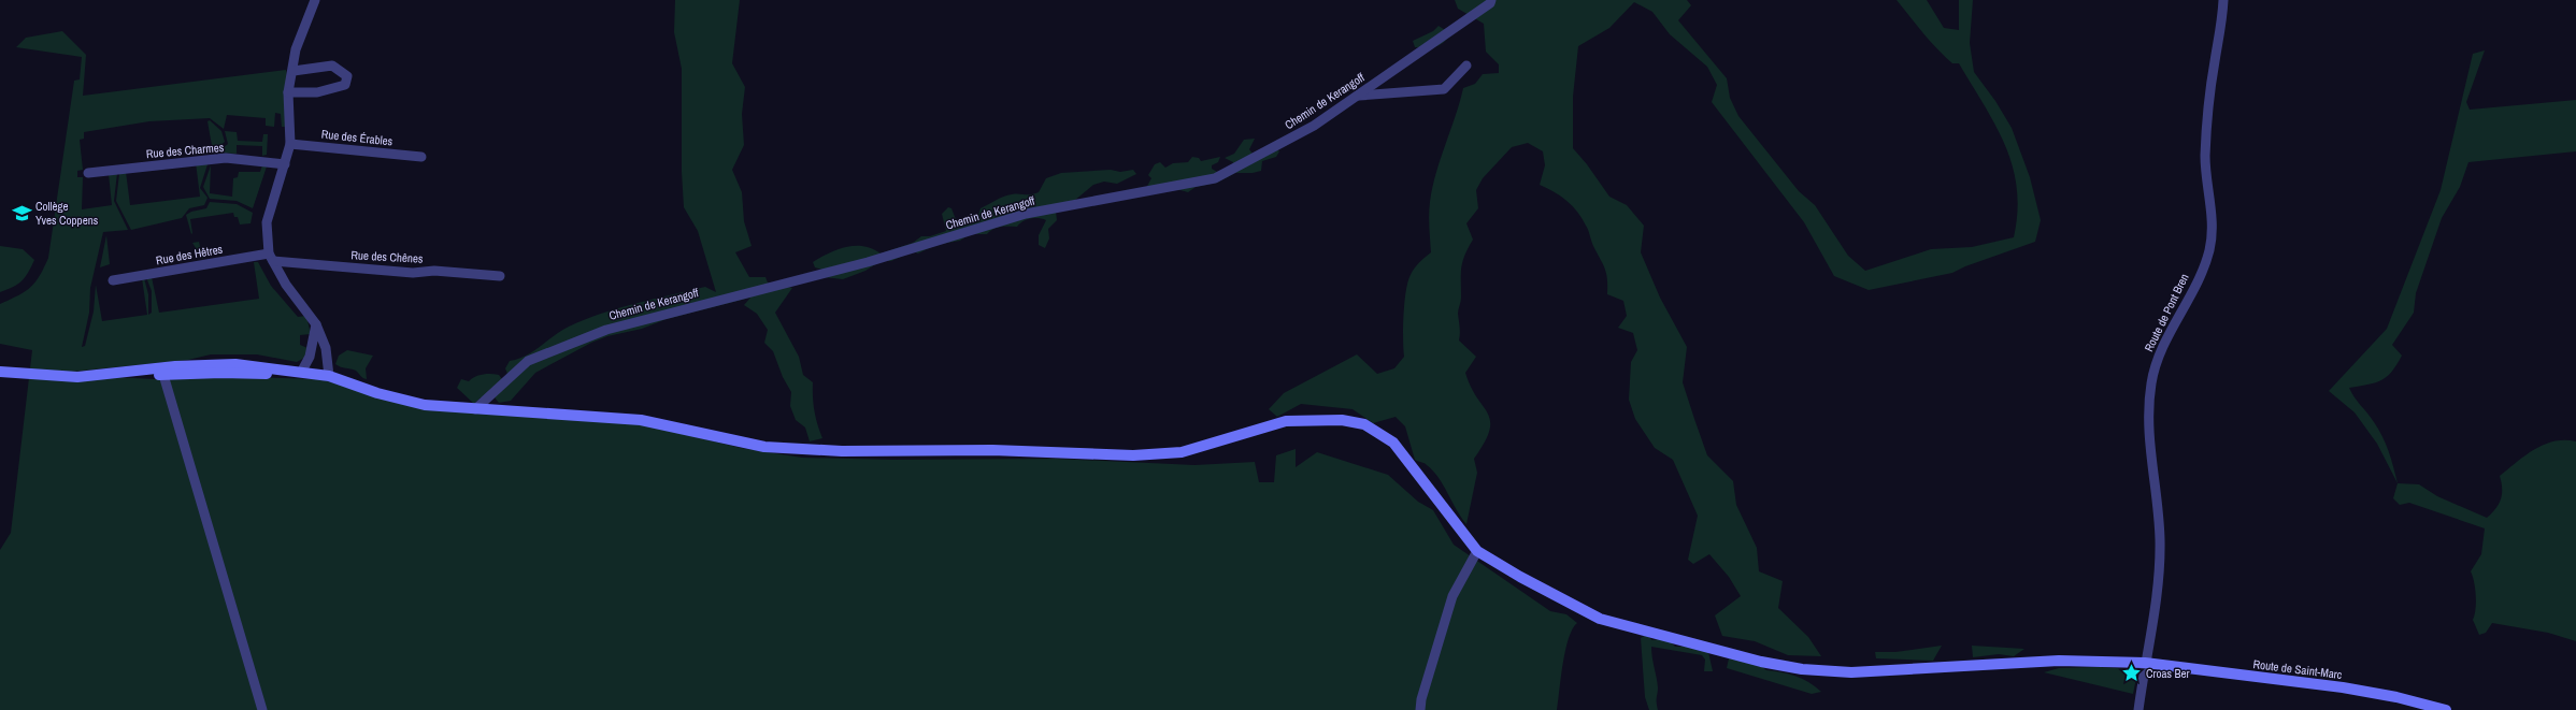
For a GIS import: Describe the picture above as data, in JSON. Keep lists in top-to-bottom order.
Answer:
{
  "streets": {
    "street": [
      "Chemin de Kerangoff",
      "Rue des Érables",
      "Rue des Charmes",
      "Rue des Hêtres",
      "Rue des Chênes",
      "Route de Pont Bren",
      "Route de Saint-Marc"
    ]
  },
  "crossings": [
    ["Rue des Hêtres", "Rue des Chênes"],
    ["Route de Pont Bren", "Route de Saint-Marc"]
  ],
  "places": {
    "school or university": ["Collège Yves Coppens"],
    "place": ["Croas Ber"]
  }
}
